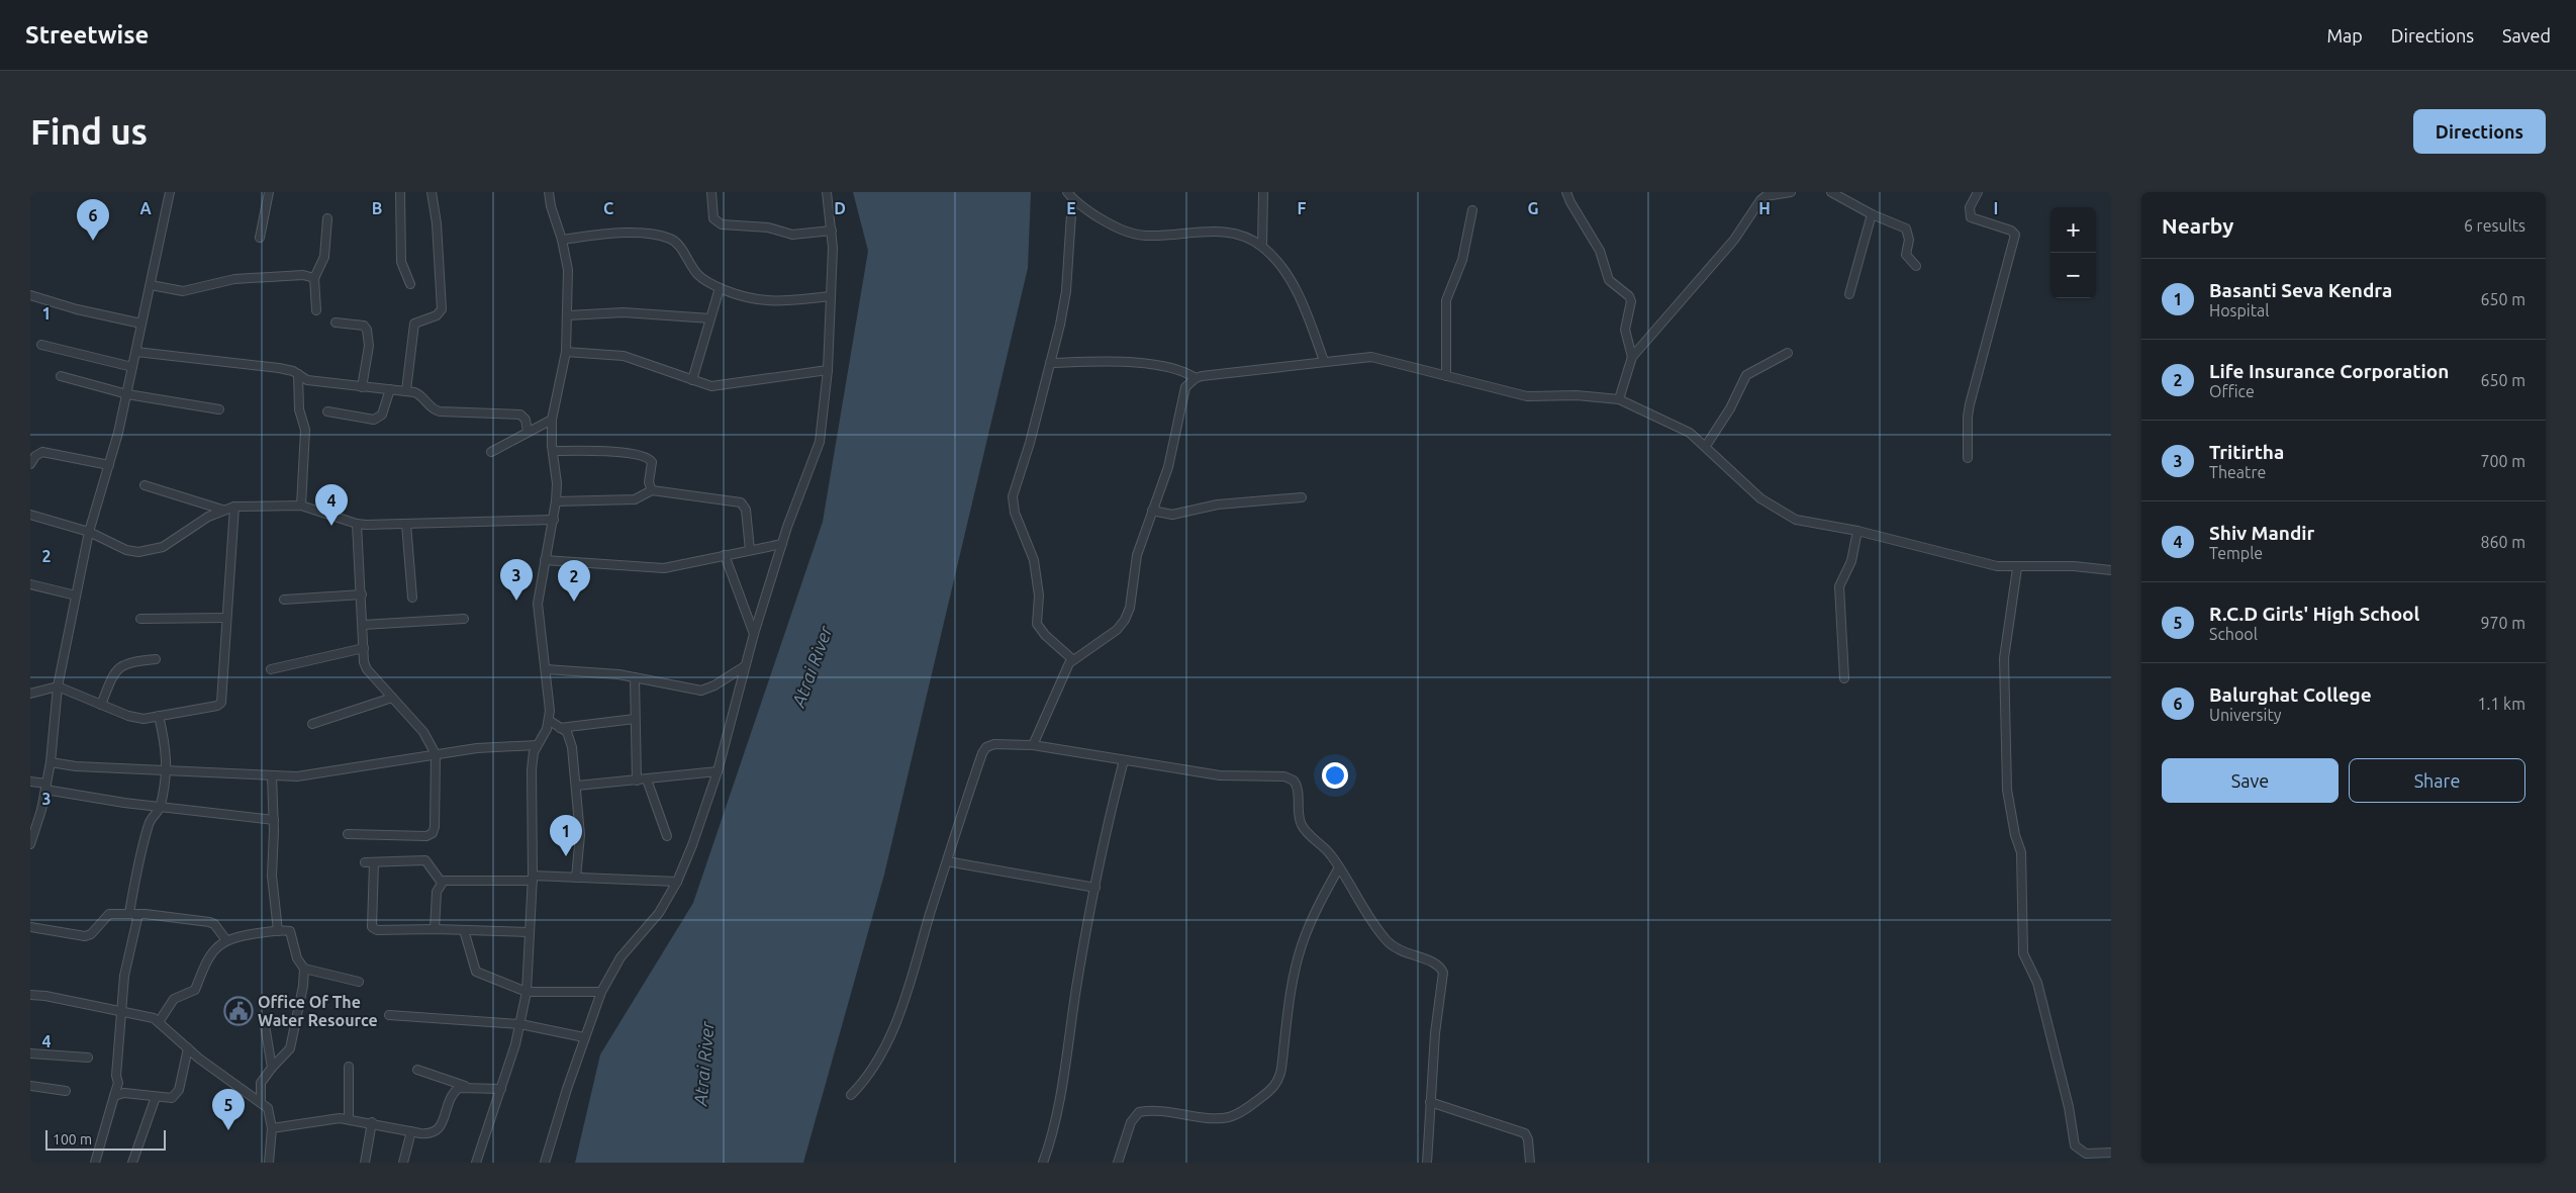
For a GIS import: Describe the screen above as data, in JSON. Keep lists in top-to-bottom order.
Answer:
{
  "water": ["Atrai River"],
  "places": {
    "public building": ["Office Of The Water Resource"]
  },
  "scale_bar": "100 m",
  "page": {
    "header": "Streetwise",
    "nav": ["Map", "Directions", "Saved"],
    "buttons": [
      "Directions",
      ["Save", "Share"]
    ],
    "title": "Find us",
    "heading": ["Nearby", "6 results"],
    "pins": [
      "6",
      "4",
      "3",
      "2",
      "1",
      "5"
    ],
    "map_buttons": ["+", "−"],
    "list": [
      {
        "mark": "1",
        "name": "Basanti Seva Kendra",
        "note": "Hospital",
        "value": "650 m"
      },
      {
        "mark": "2",
        "name": "Life Insurance Corporation",
        "note": "Office",
        "value": "650 m"
      },
      {
        "mark": "3",
        "name": "Tritirtha",
        "note": "Theatre",
        "value": "700 m"
      },
      {
        "mark": "4",
        "name": "Shiv Mandir",
        "note": "Temple",
        "value": "860 m"
      },
      {
        "mark": "5",
        "name": "R.C.D Girls' High School",
        "note": "School",
        "value": "970 m"
      },
      {
        "mark": "6",
        "name": "Balurghat College",
        "note": "University",
        "value": "1.1 km"
      }
    ],
    "scale": "100 m"
  },
  "grid": {
    "columns": [
      "A",
      "B",
      "C",
      "D",
      "E",
      "F",
      "G",
      "H",
      "I"
    ],
    "rows": [
      "1",
      "2",
      "3",
      "4"
    ]
  }
}
